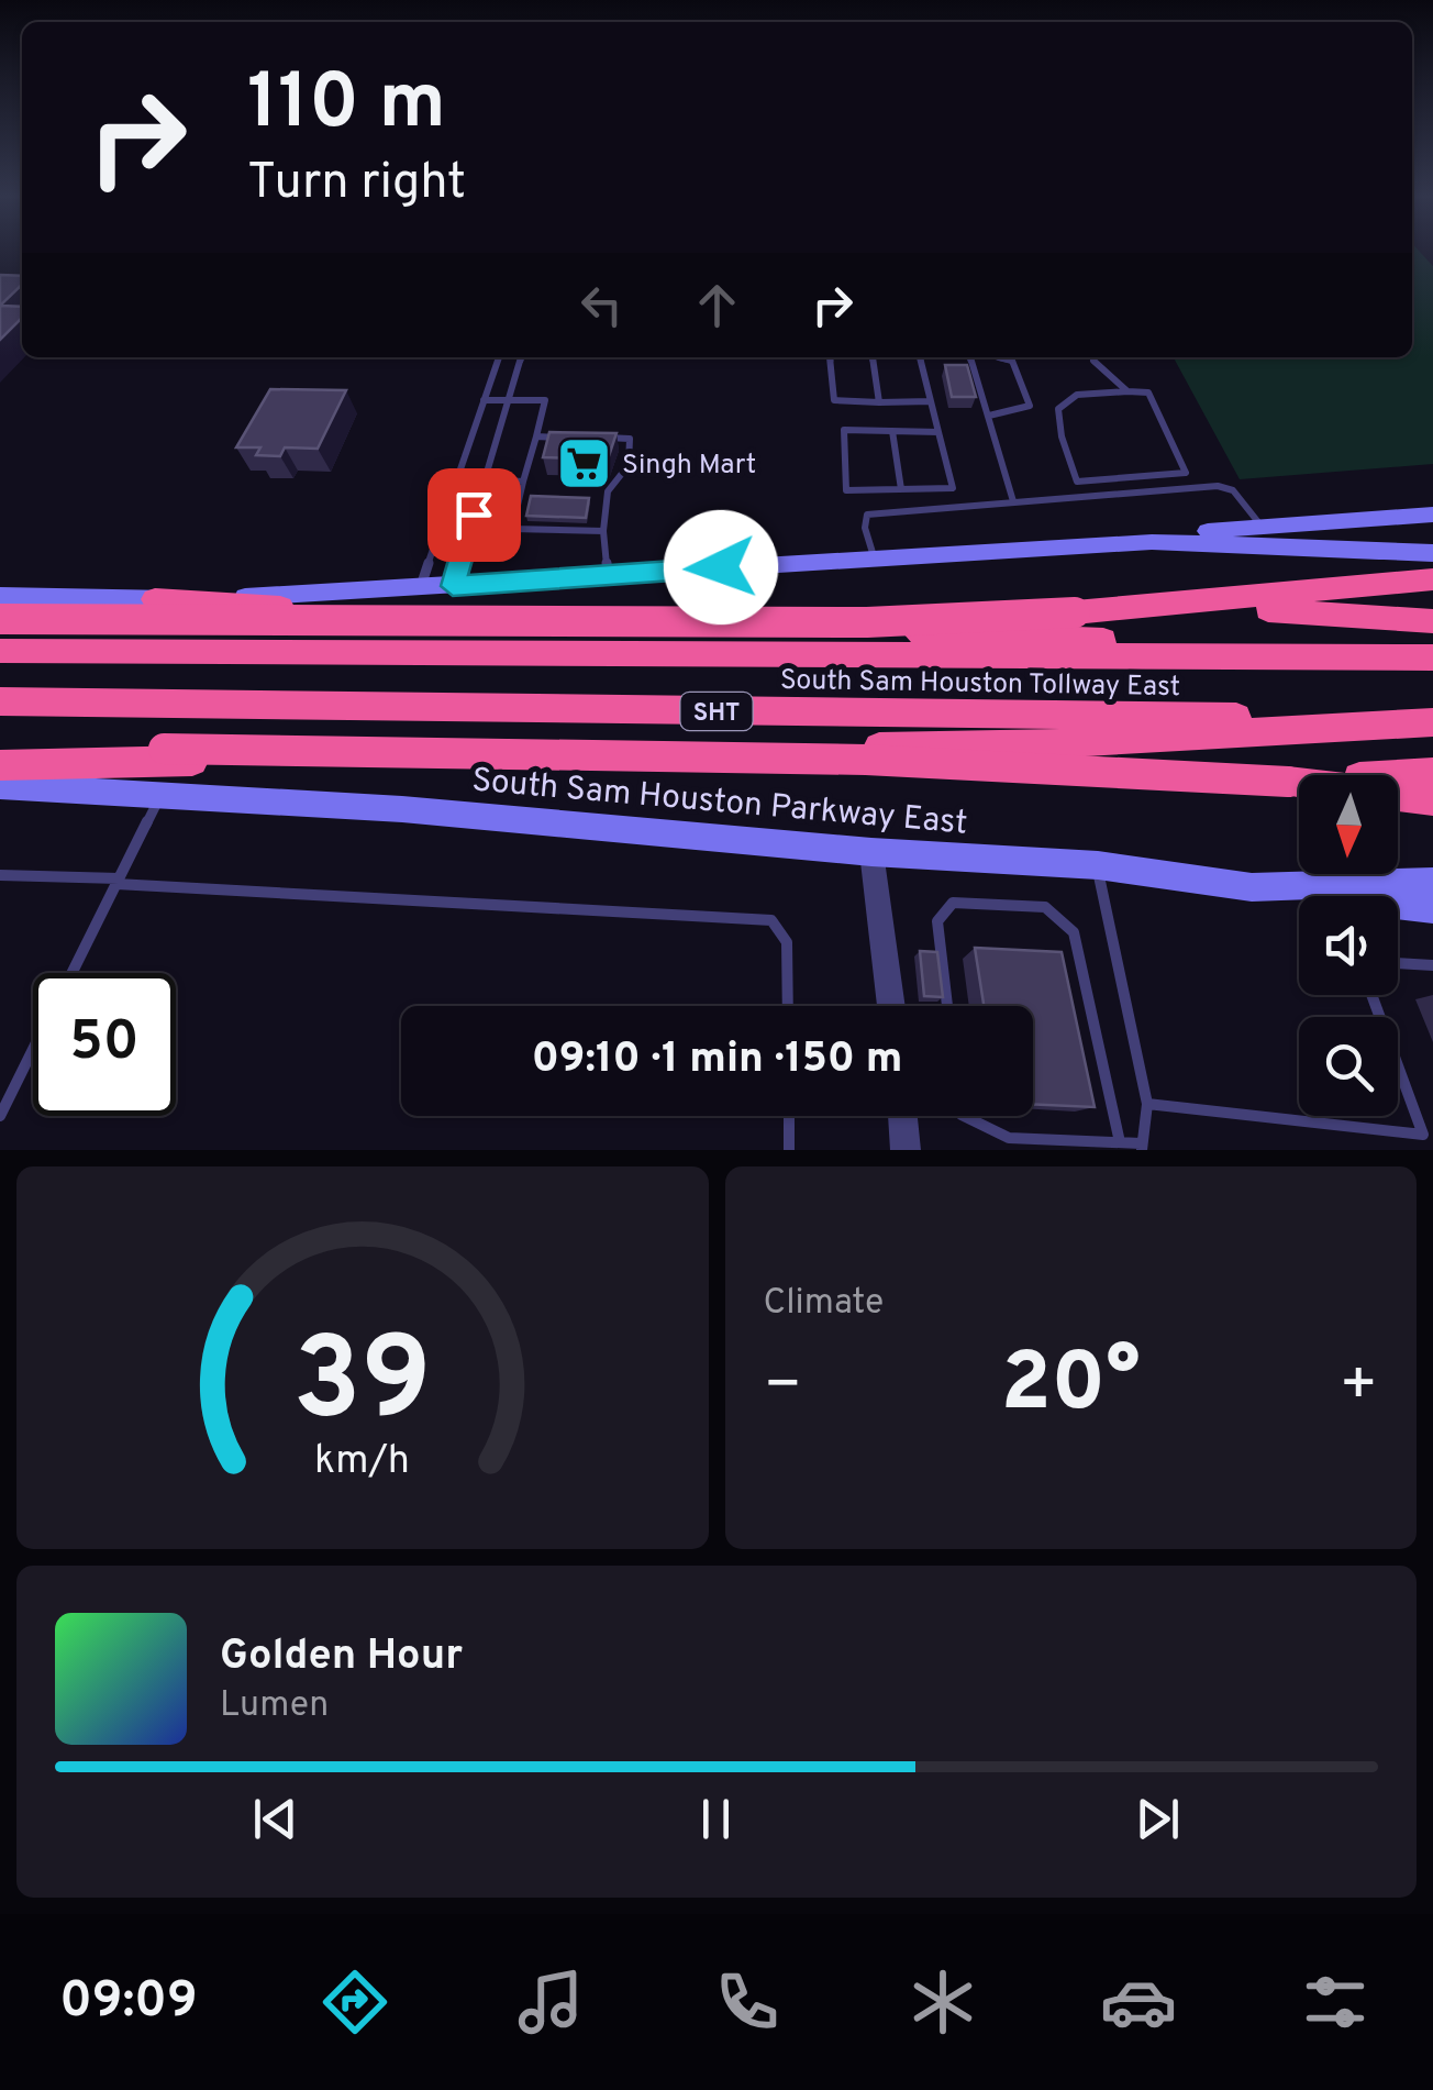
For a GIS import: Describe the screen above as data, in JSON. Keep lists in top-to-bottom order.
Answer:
{
  "streets": {
    "highway": ["South Sam Houston Tollway East", "SHT"],
    "main road": ["South Sam Houston Parkway East"]
  },
  "places": {
    "supermarket": ["Singh Mart"]
  },
  "north": "bottom",
  "page": {
    "turn": ["110 m", "Turn right"],
    "limit": "50",
    "trip": "09:10 · 1 min · 150 m",
    "tile": "Climate",
    "heat": ["−", "20°", "+"],
    "song": ["Golden Hour", "Lumen"],
    "tabs": "09:09",
    "gauge": ["39", "km/h"]
  }
}
